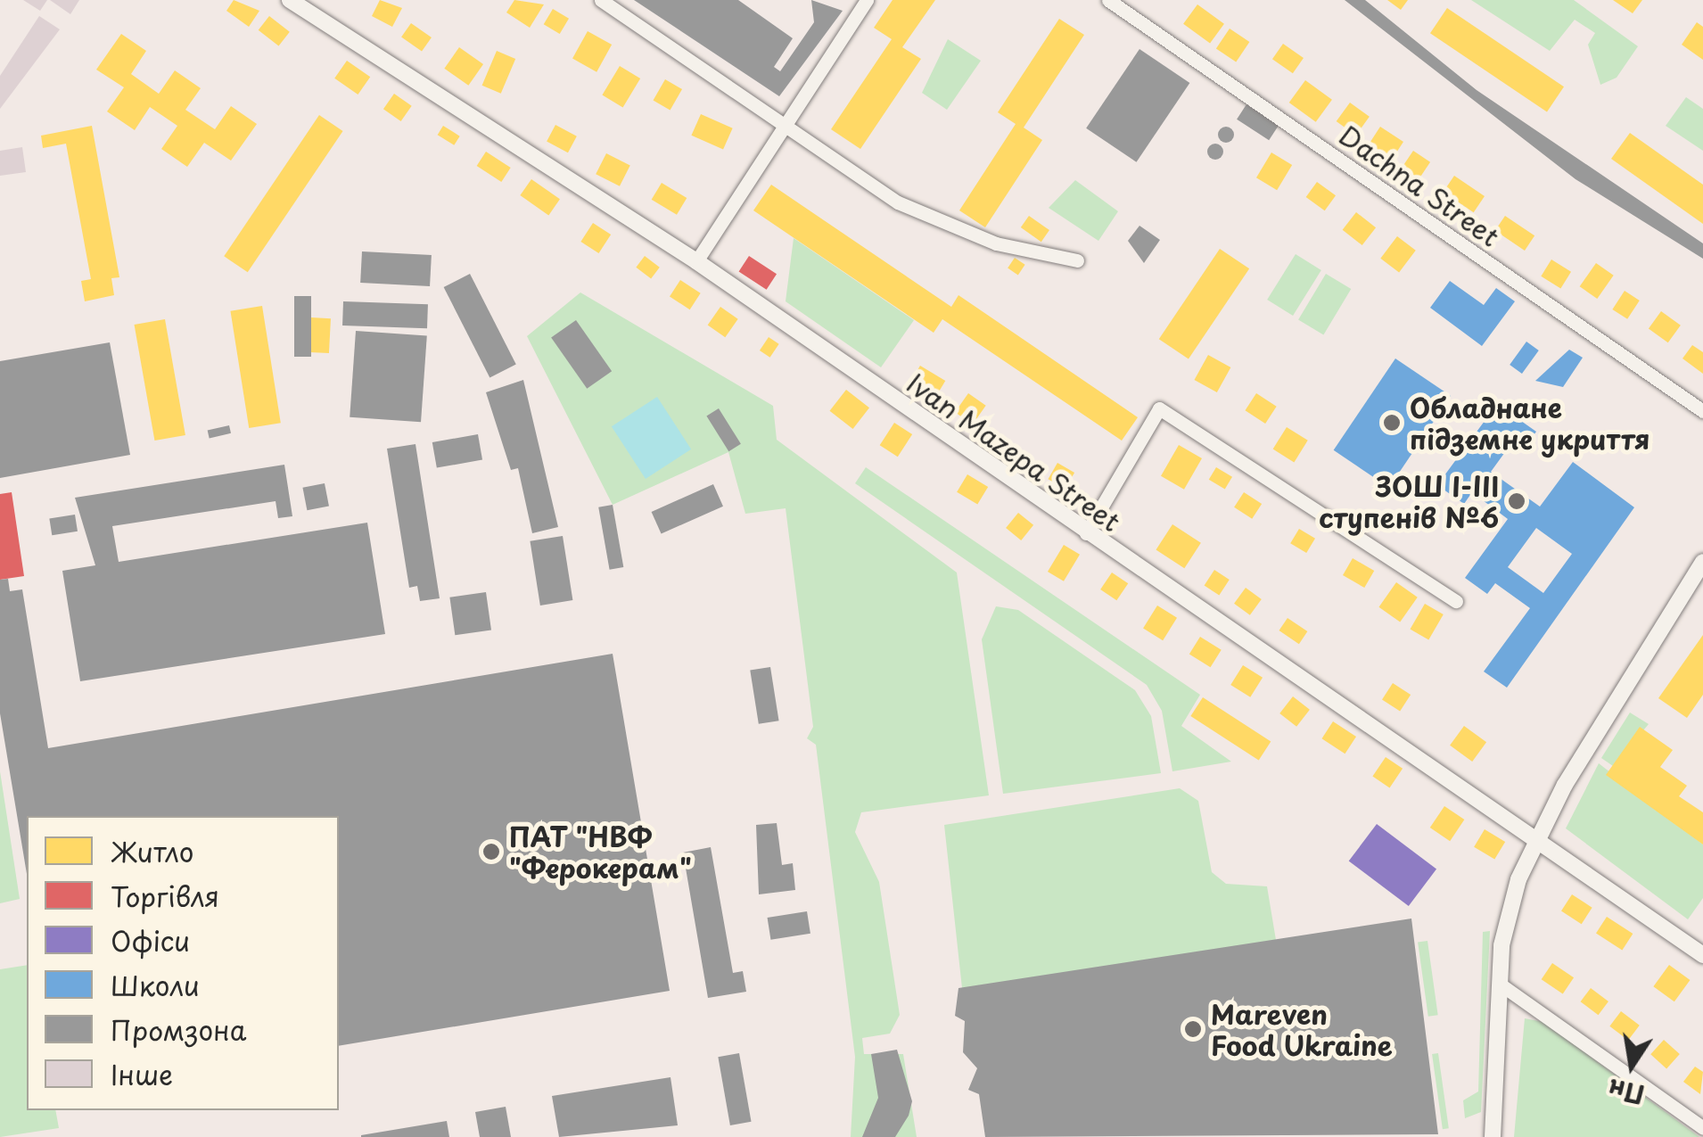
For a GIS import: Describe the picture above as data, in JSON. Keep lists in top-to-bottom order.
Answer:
{
  "streets": {
    "street": ["Dachna Street", "Ivan Mazepa Street"]
  },
  "places": [
    "Обладнане підземне укриття",
    "ЗОШ І-ІІІ ступенів №6",
    "ПАТ \"НВФ \"Ферокерам\"",
    "Mareven Food Ukraine"
  ],
  "legend": [
    "Житло",
    "Торгівля",
    "Офіси",
    "Школи",
    "Промзона",
    "Інше"
  ],
  "north": "bottom"
}
